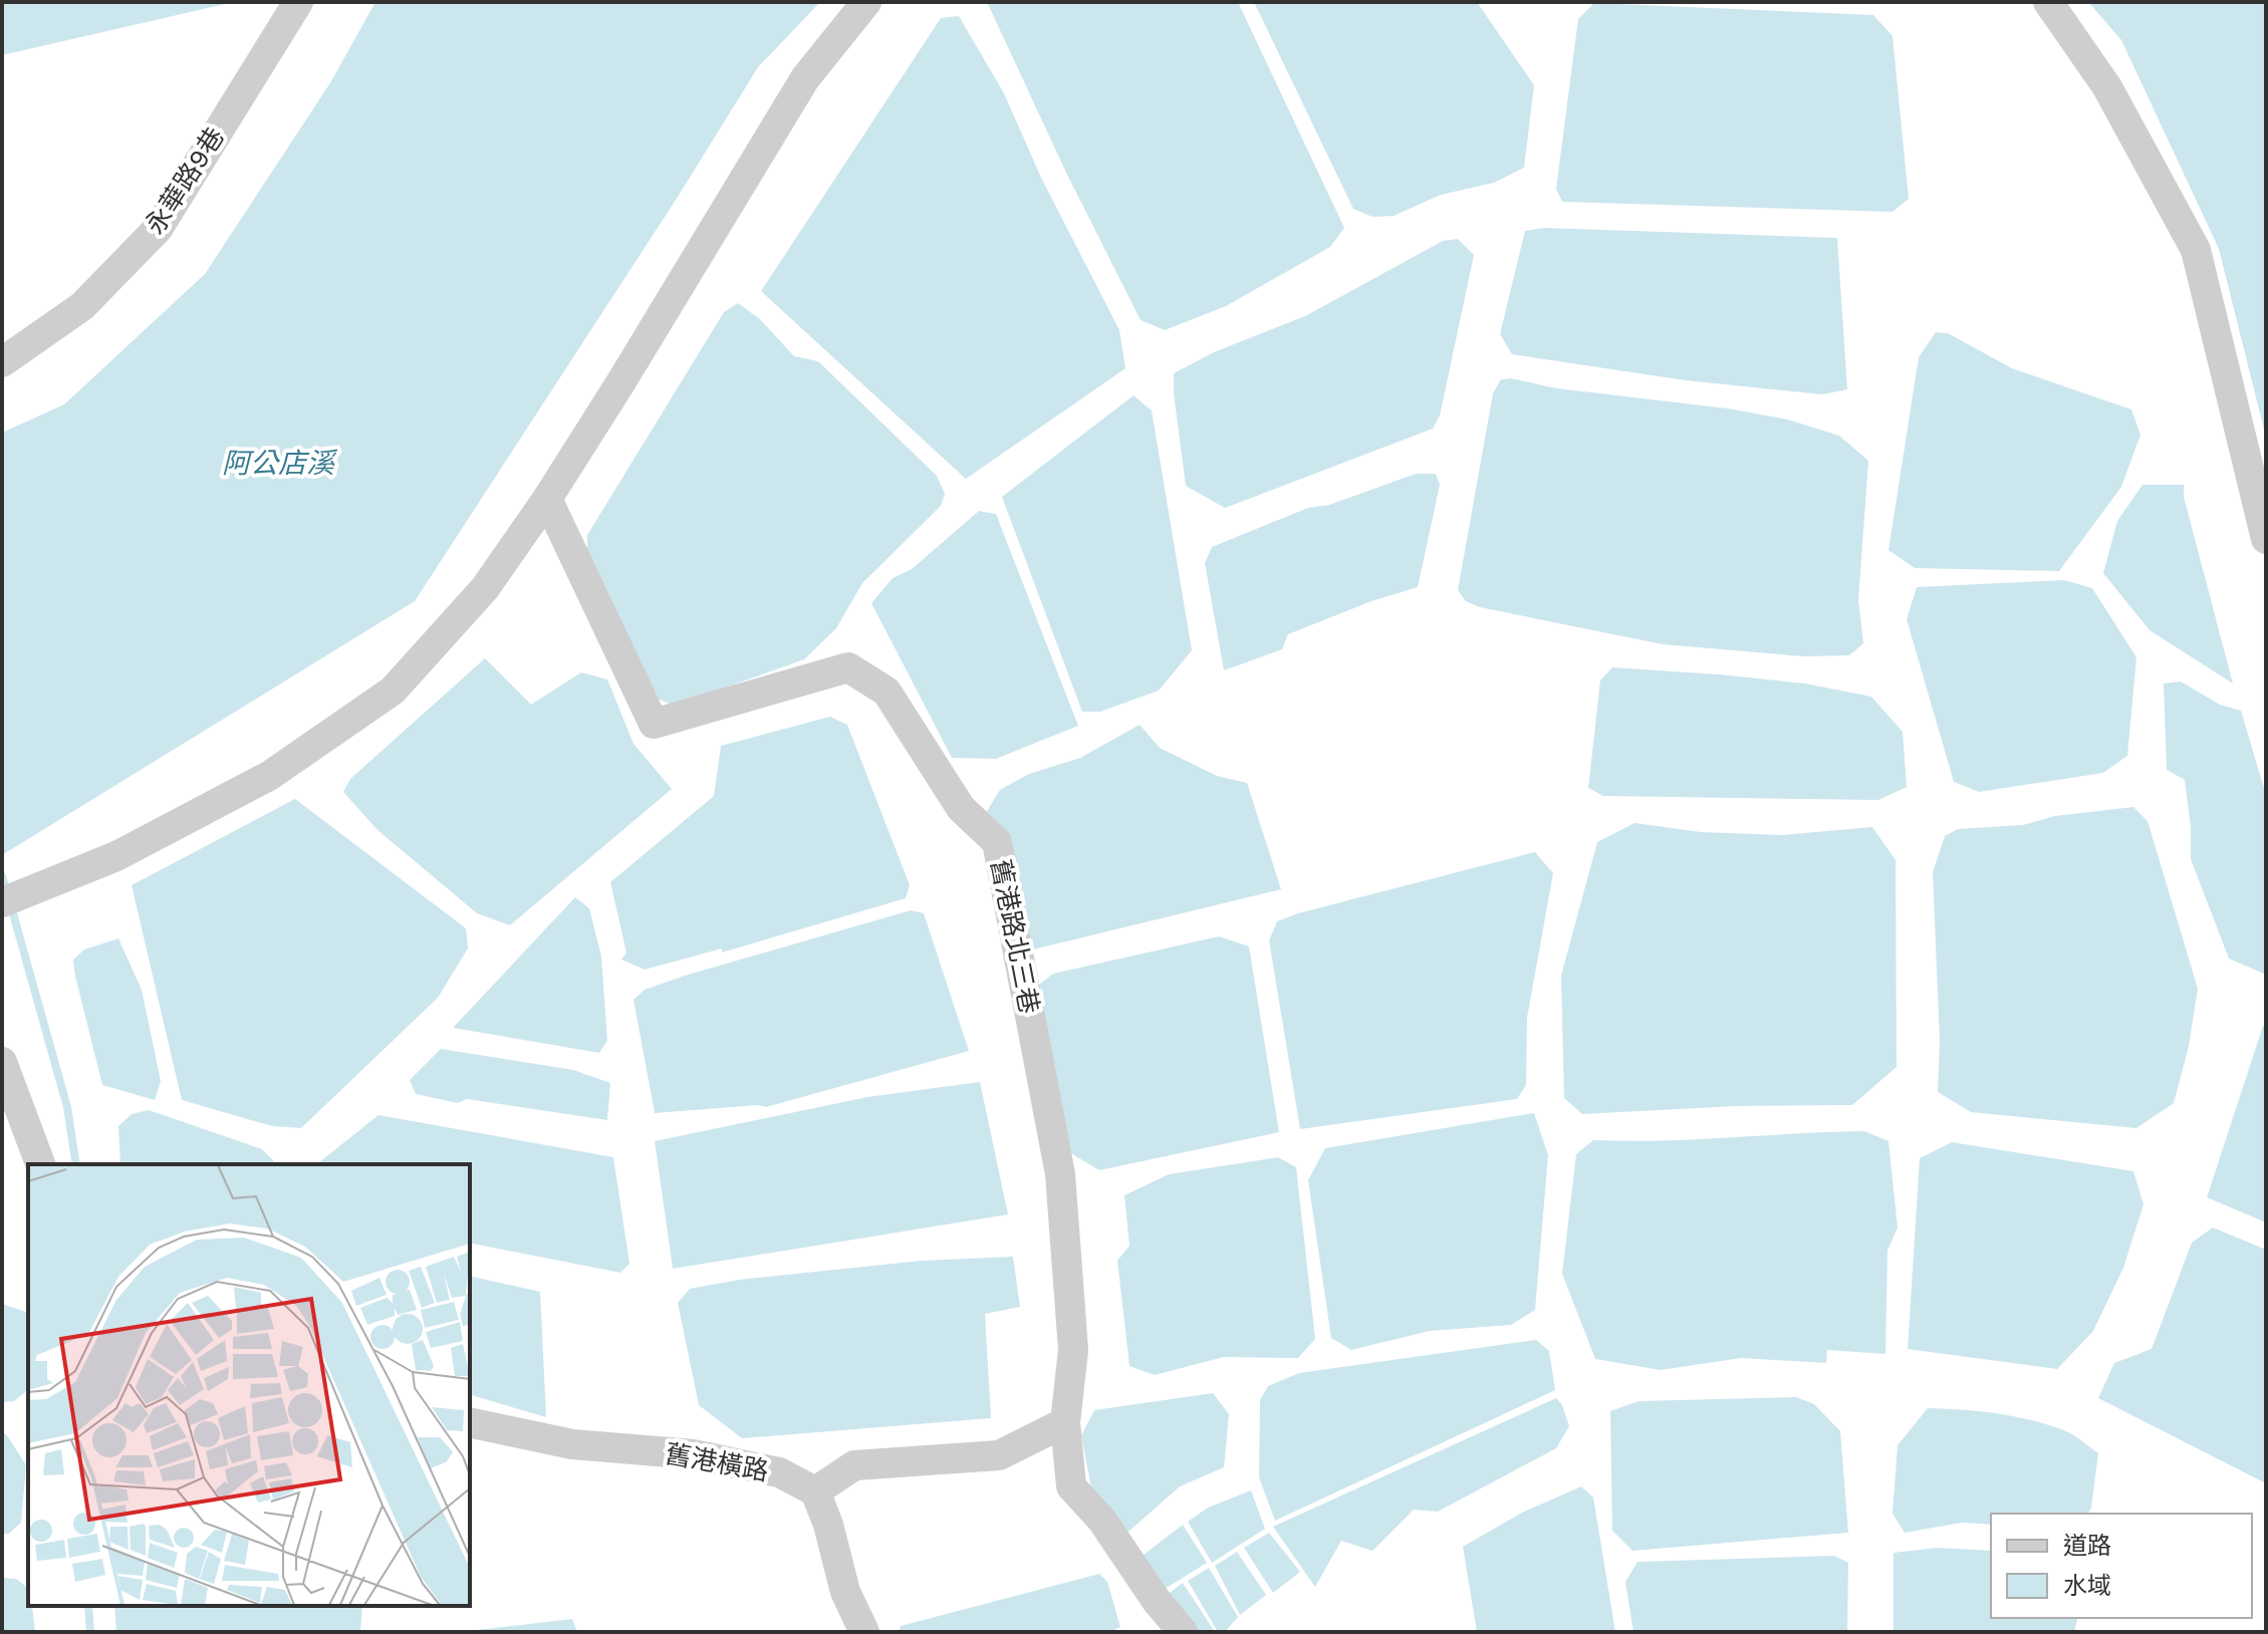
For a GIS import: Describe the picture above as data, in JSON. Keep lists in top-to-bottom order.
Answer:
{
  "streets": {
    "street": ["永華路9巷", "舊港路北三巷", "舊港橫路"]
  },
  "water": ["阿公店溪"],
  "legend": ["道路", "水域"]
}
